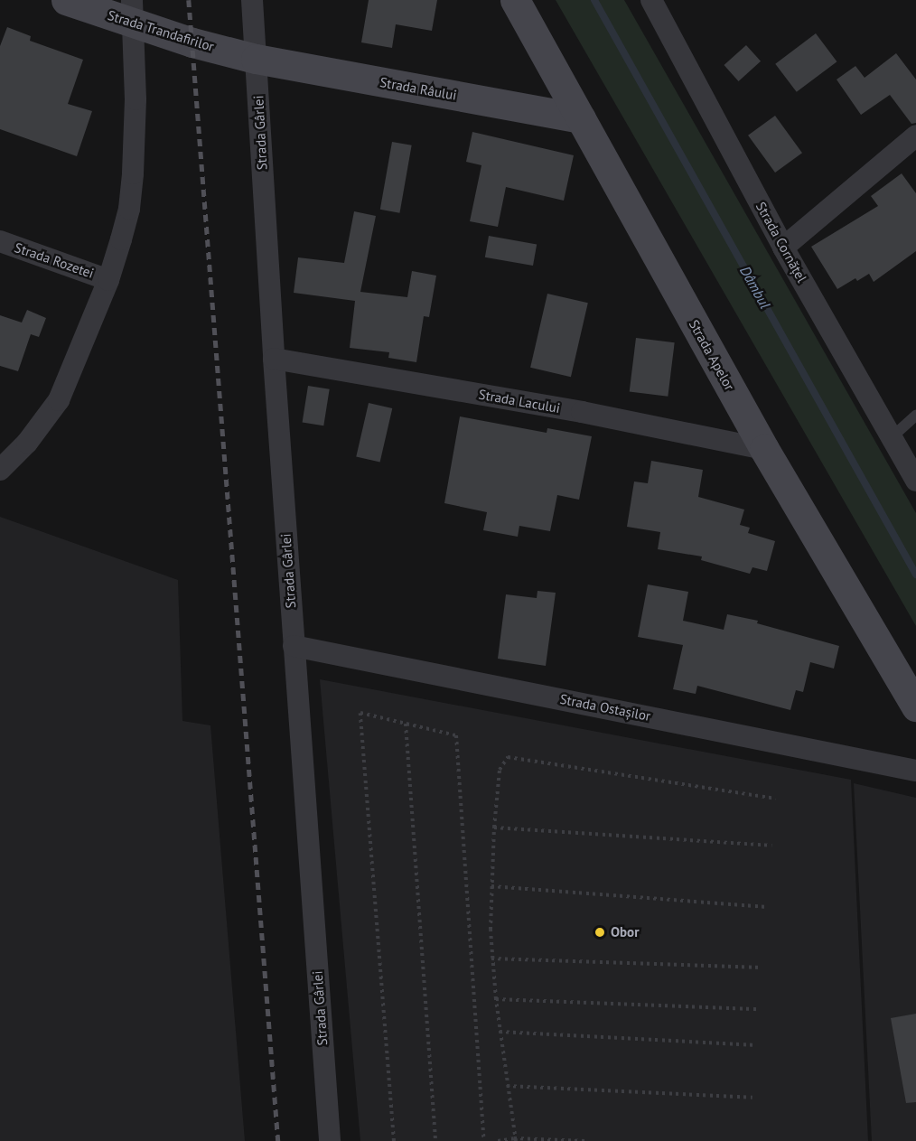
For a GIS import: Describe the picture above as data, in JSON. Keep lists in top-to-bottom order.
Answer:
{
  "streets": {
    "street": [
      "Strada Trandafirilor",
      "Strada Râului",
      "Strada Gârlei",
      "Strada Cornățel",
      "Strada Rozetei",
      "Strada Apelor",
      "Strada Lacului",
      "Strada Ostașilor"
    ]
  },
  "crossings": [
    ["Strada Trandafirilor", "Strada Râului"],
    ["Strada Trandafirilor", "Strada Gârlei"],
    ["Strada Râului", "Strada Gârlei"],
    ["Strada Râului", "Strada Apelor"],
    ["Strada Gârlei", "Strada Lacului"],
    ["Strada Gârlei", "Strada Ostașilor"],
    ["Strada Apelor", "Strada Lacului"]
  ],
  "water": ["Dâmbul"],
  "places": ["Obor"]
}
